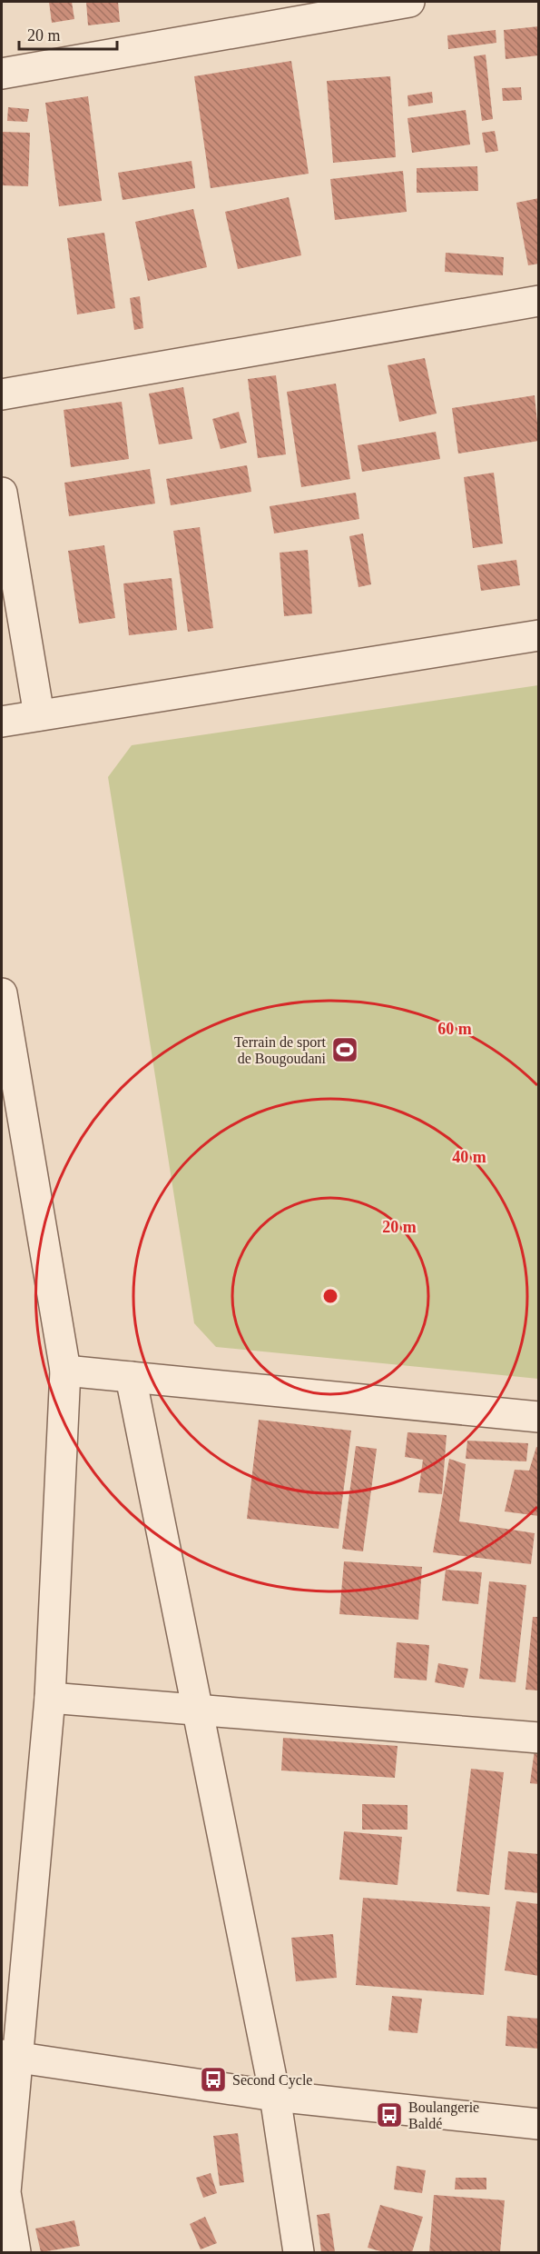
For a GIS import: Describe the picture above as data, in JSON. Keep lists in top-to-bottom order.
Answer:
{
  "places": {
    "sports": ["Terrain de sport de Bougoudani"],
    "bus stop": ["Second Cycle", "Boulangerie Baldé"]
  },
  "scale_bar": "20 m",
  "rings": ["60 m", "40 m", "20 m"]
}
